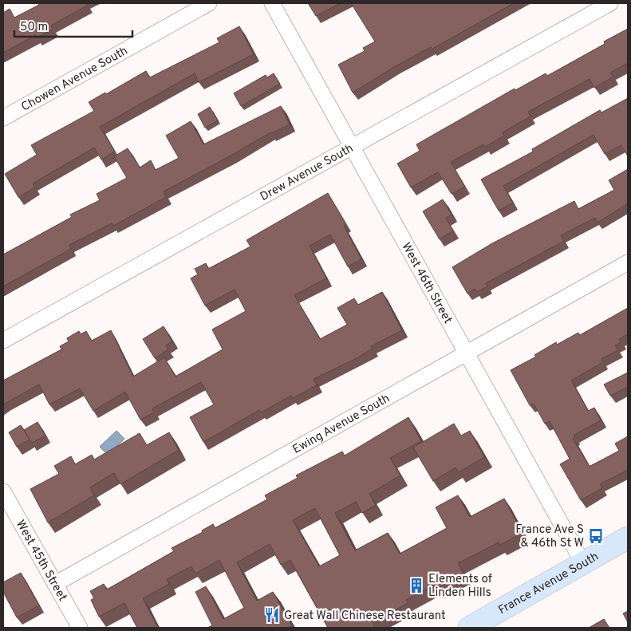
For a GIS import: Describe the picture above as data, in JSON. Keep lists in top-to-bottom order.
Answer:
{
  "streets": {
    "main road": ["France Avenue South"],
    "street": [
      "Chowen Avenue South",
      "Drew Avenue South",
      "West 46th Street",
      "Ewing Avenue South",
      "West 45th Street"
    ]
  },
  "crossings": [
    ["Drew Avenue South", "West 46th Street"],
    ["West 46th Street", "Ewing Avenue South"],
    ["West 46th Street", "France Avenue South"],
    ["Ewing Avenue South", "West 45th Street"]
  ],
  "places": {
    "bus stop": ["France Ave S & 46th St W"],
    "building": ["Elements of Linden Hills"],
    "restaurant": ["Great Wall Chinese Restaurant"]
  },
  "scale_bar": "50 m"
}
